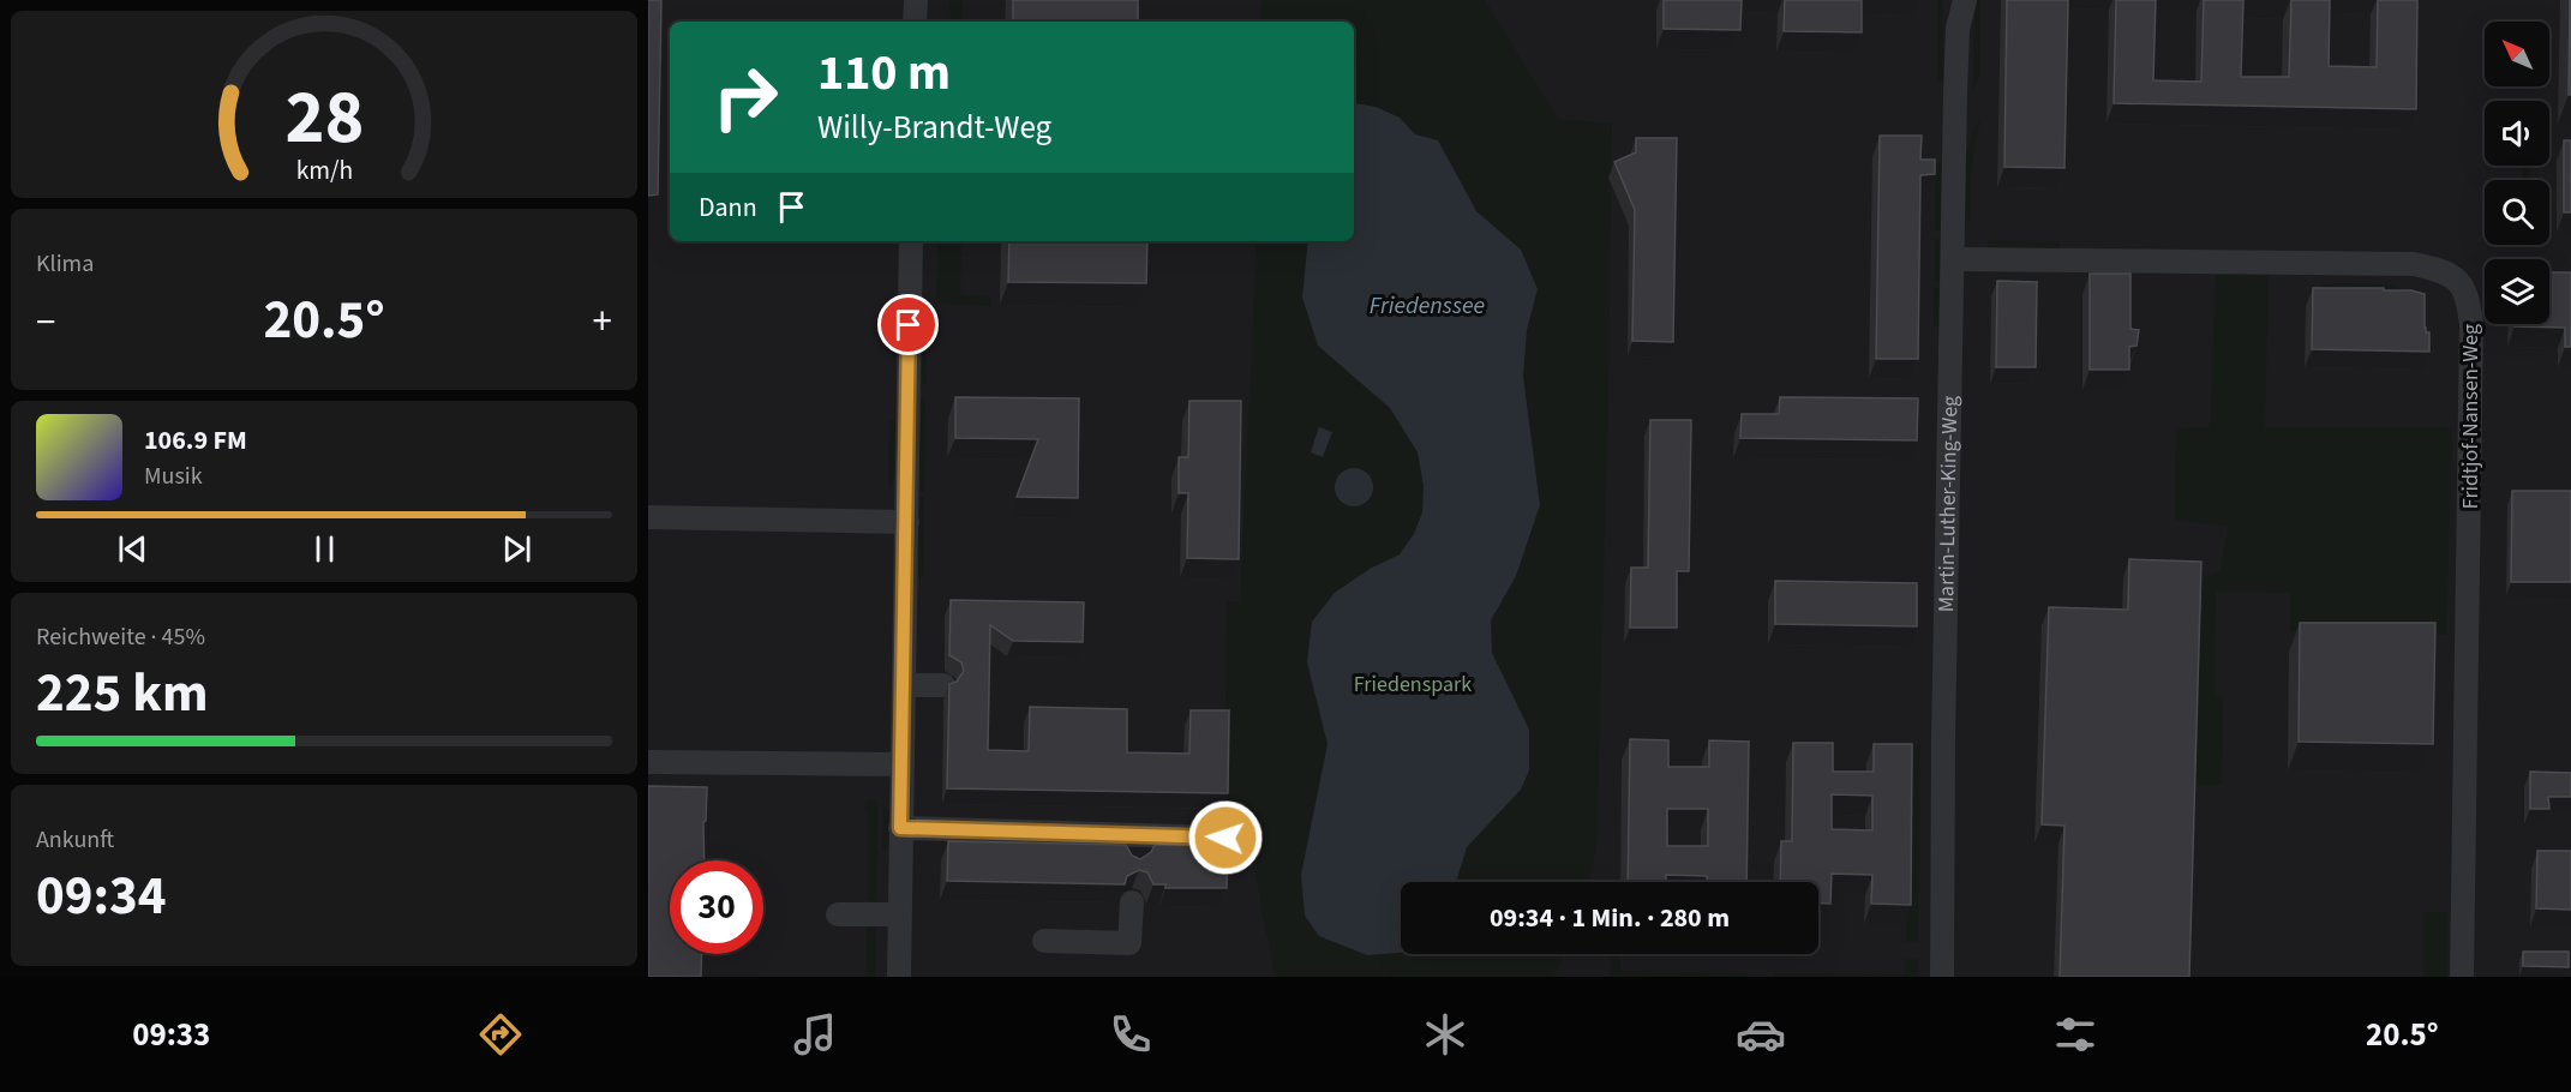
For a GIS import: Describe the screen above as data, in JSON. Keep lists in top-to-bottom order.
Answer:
{
  "streets": {
    "street": ["Fridtjof-Nansen-Weg", "Martin-Luther-King-Weg"]
  },
  "crossings": [
    ["Fridtjof-Nansen-Weg", "Martin-Luther-King-Weg"]
  ],
  "water": ["Friedenssee"],
  "parks": ["Friedenspark"],
  "north": "top left",
  "page": {
    "turn": ["110 m", "Willy-Brandt-Weg"],
    "then": "Dann",
    "tile": [
      "Klima",
      ["Reichweite · 45%", "225 km"],
      ["Ankunft", "09:34"]
    ],
    "heat": ["−", "20.5°", "+"],
    "song": ["106.9 FM", "Musik"],
    "limit": "30",
    "trip": "09:34 · 1 Min. · 280 m",
    "tabs": ["09:33", "20.5°"],
    "gauge": ["28", "km/h"]
  }
}
